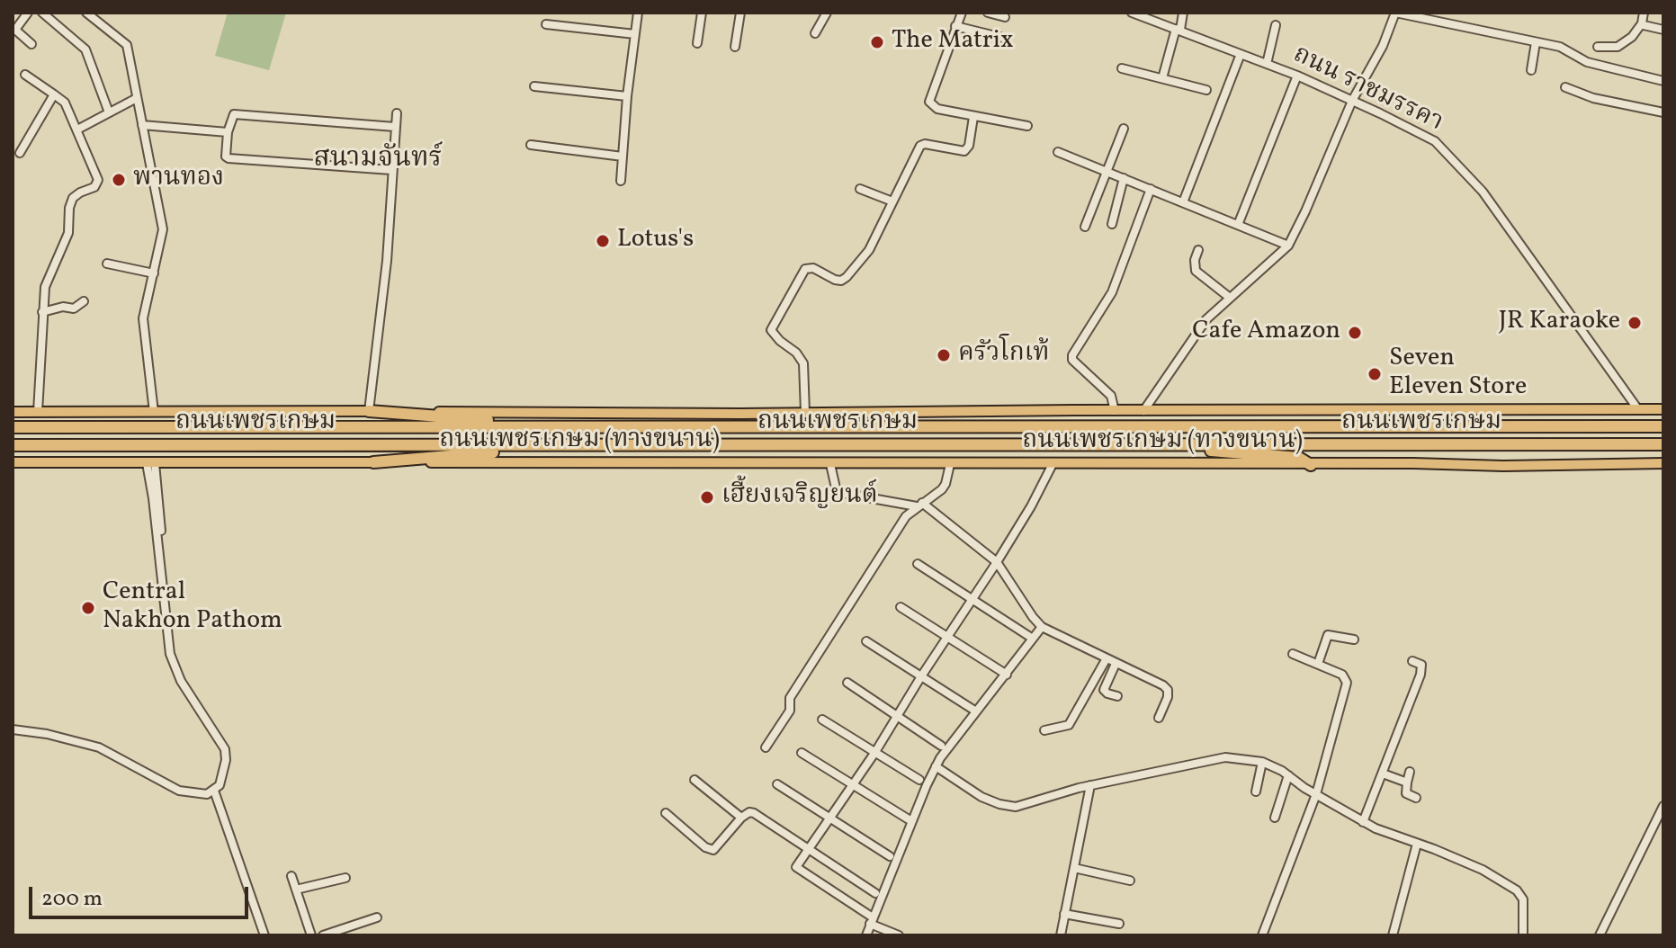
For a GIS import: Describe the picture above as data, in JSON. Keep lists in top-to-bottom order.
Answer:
{
  "streets": {
    "highway": ["ถนนเพชรเกษม"],
    "main road": ["ถนนเพชรเกษม (ทางขนาน)"],
    "street": ["ถนน ราชมรรคา"]
  },
  "crossings": [
    ["ถนน ราชมรรคา", "ถนนเพชรเกษม (ทางขนาน)"]
  ],
  "districts": ["สนามจันทร์"],
  "places": [
    "The Matrix",
    "พานทอง",
    "Lotus's",
    "JR Karaoke",
    "Cafe Amazon",
    "ครัวโกเท้",
    "Seven Eleven Store",
    "เฮี้ยงเจริญยนต์",
    "Central Nakhon Pathom"
  ],
  "scale_bar": "200 m"
}
